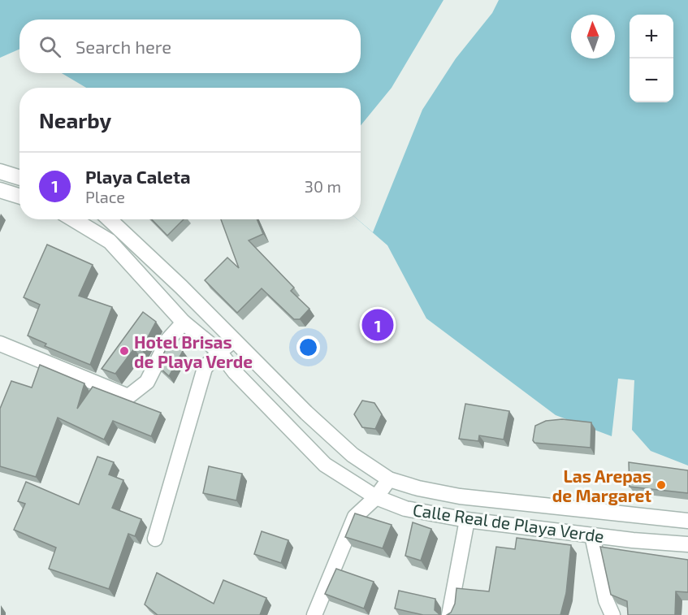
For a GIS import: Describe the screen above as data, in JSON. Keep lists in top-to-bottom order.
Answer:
{
  "streets": {
    "street": ["Calle Real de Playa Verde"]
  },
  "places": ["Hotel Brisas de Playa Verde", "Las Arepas de Margaret"],
  "north": "top",
  "page": {
    "map_buttons": ["+", "−"],
    "search": "Search here",
    "heading": "Nearby",
    "list": [
      {
        "mark": "1",
        "name": "Playa Caleta",
        "note": "Place",
        "value": "30 m"
      }
    ],
    "pins": "1"
  }
}
